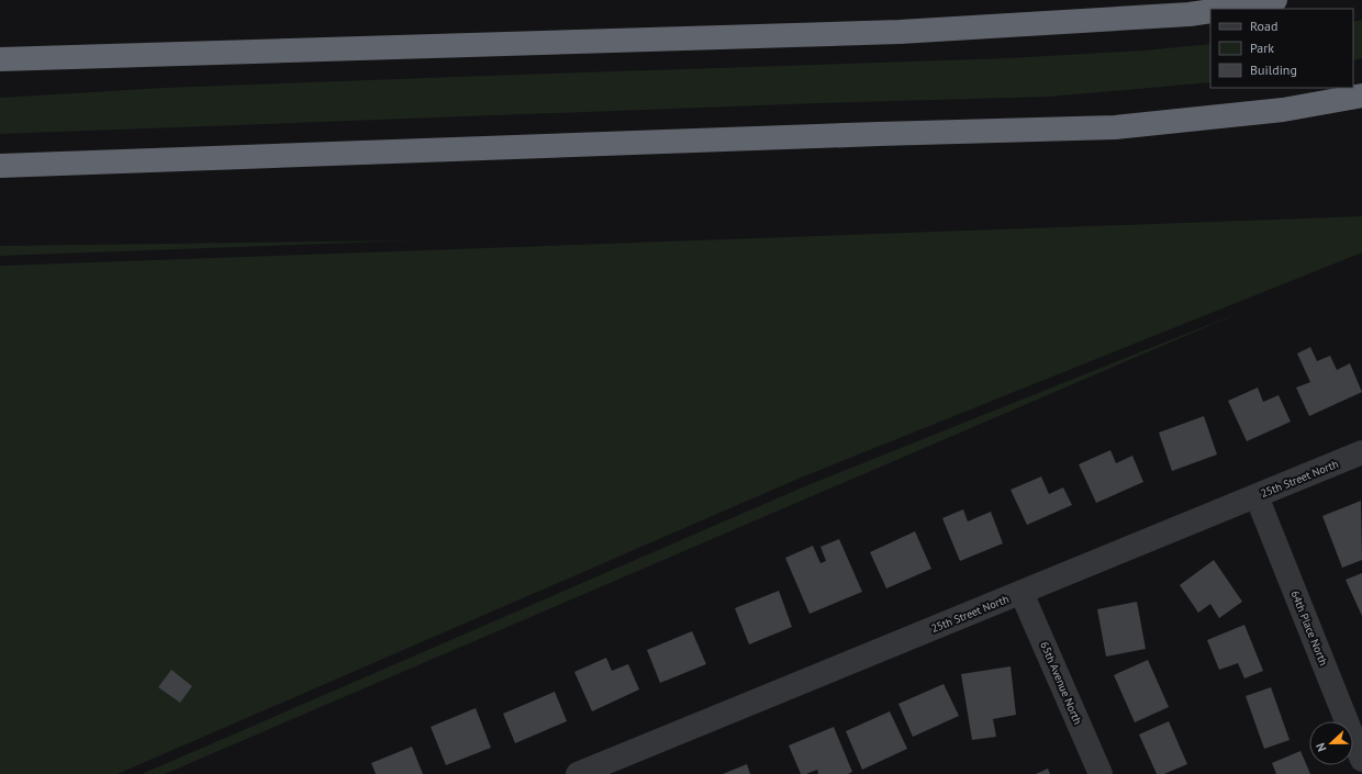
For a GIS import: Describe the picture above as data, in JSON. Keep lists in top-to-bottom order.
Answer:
{
  "streets": {
    "street": ["25th Street North", "64th Place North", "65th Avenue North"]
  },
  "crossings": [
    ["25th Street North", "64th Place North"],
    ["25th Street North", "65th Avenue North"]
  ],
  "legend": ["Road", "Park", "Building"],
  "north": "left"
}
